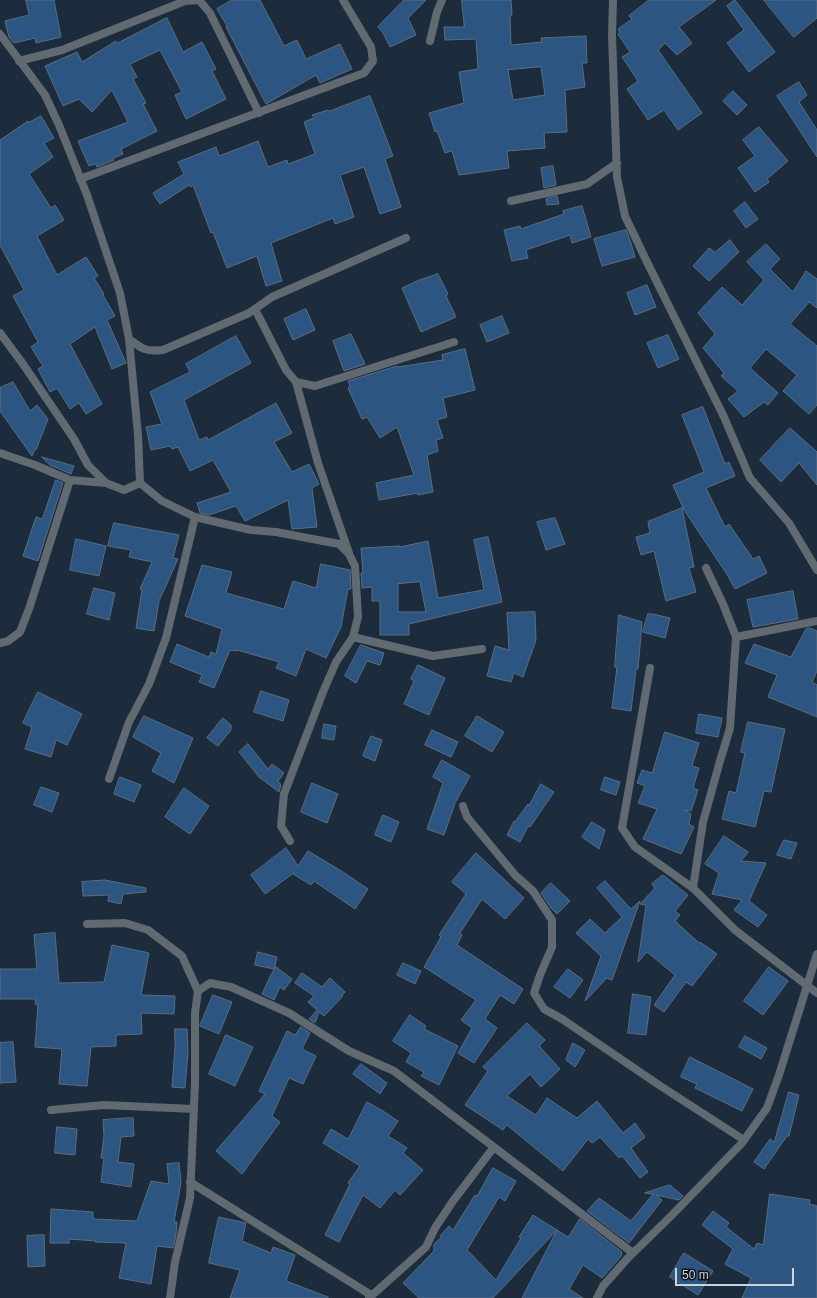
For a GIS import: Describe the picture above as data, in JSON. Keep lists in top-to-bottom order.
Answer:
{
  "scale_bar": "50 m"
}
